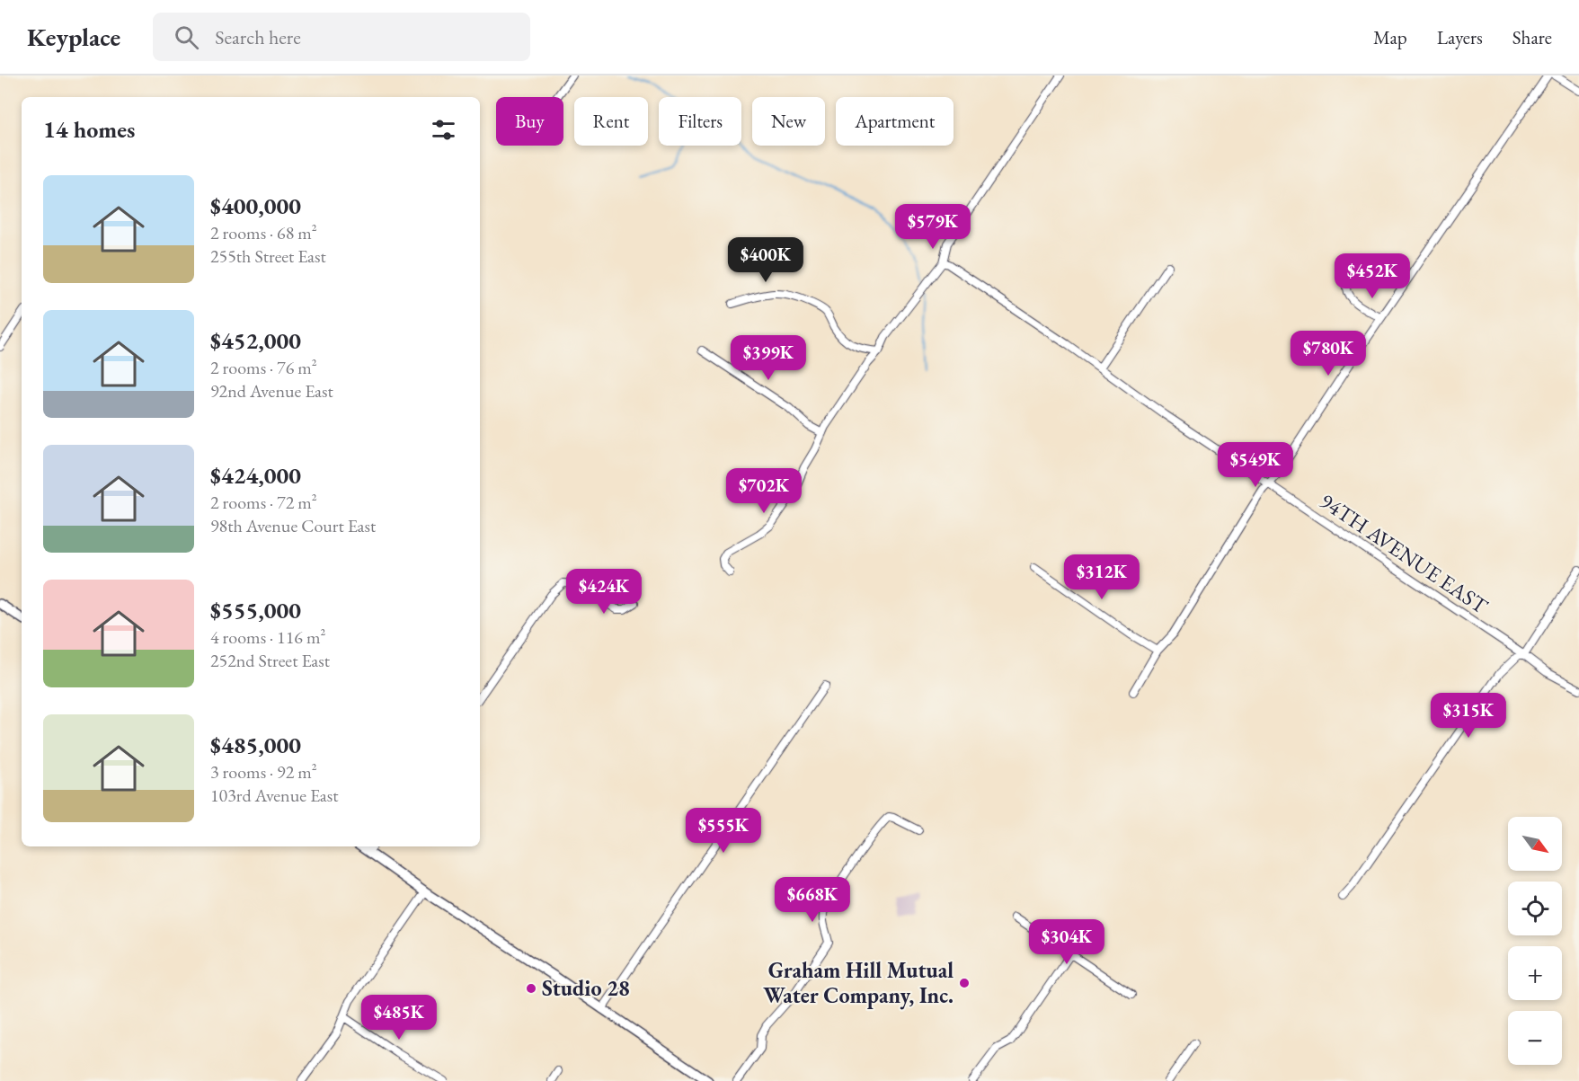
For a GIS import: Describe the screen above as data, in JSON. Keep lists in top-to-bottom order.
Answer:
{
  "streets": {
    "street": ["94TH AVENUE EAST"]
  },
  "places": ["Graham Hill Mutual Water Company, Inc.", "Studio 28"],
  "north": "bottom right",
  "page": {
    "header": "Keyplace",
    "search": "Search here",
    "nav": ["Map", "Layers", "Share"],
    "chip": [
      "Buy",
      "Rent",
      "Filters",
      "New",
      "Apartment"
    ],
    "heading": "14 homes",
    "list": [
      {
        "name": "$400,000",
        "note": "2 rooms · 68 m² · 255th Street East"
      },
      {
        "name": "$452,000",
        "note": "2 rooms · 76 m² · 92nd Avenue East"
      },
      {
        "name": "$424,000",
        "note": "2 rooms · 72 m² · 98th Avenue Court East"
      },
      {
        "name": "$555,000",
        "note": "4 rooms · 116 m² · 252nd Street East"
      },
      {
        "name": "$485,000",
        "note": "3 rooms · 92 m² · 103rd Avenue East"
      }
    ],
    "price": [
      "$579K",
      "$400K",
      "$452K",
      "$780K",
      "$399K",
      "$549K",
      "$702K",
      "$312K",
      "$424K",
      "$315K",
      "$555K",
      "$668K",
      "$304K",
      "$485K"
    ],
    "map_buttons": ["+", "−"]
  }
}
